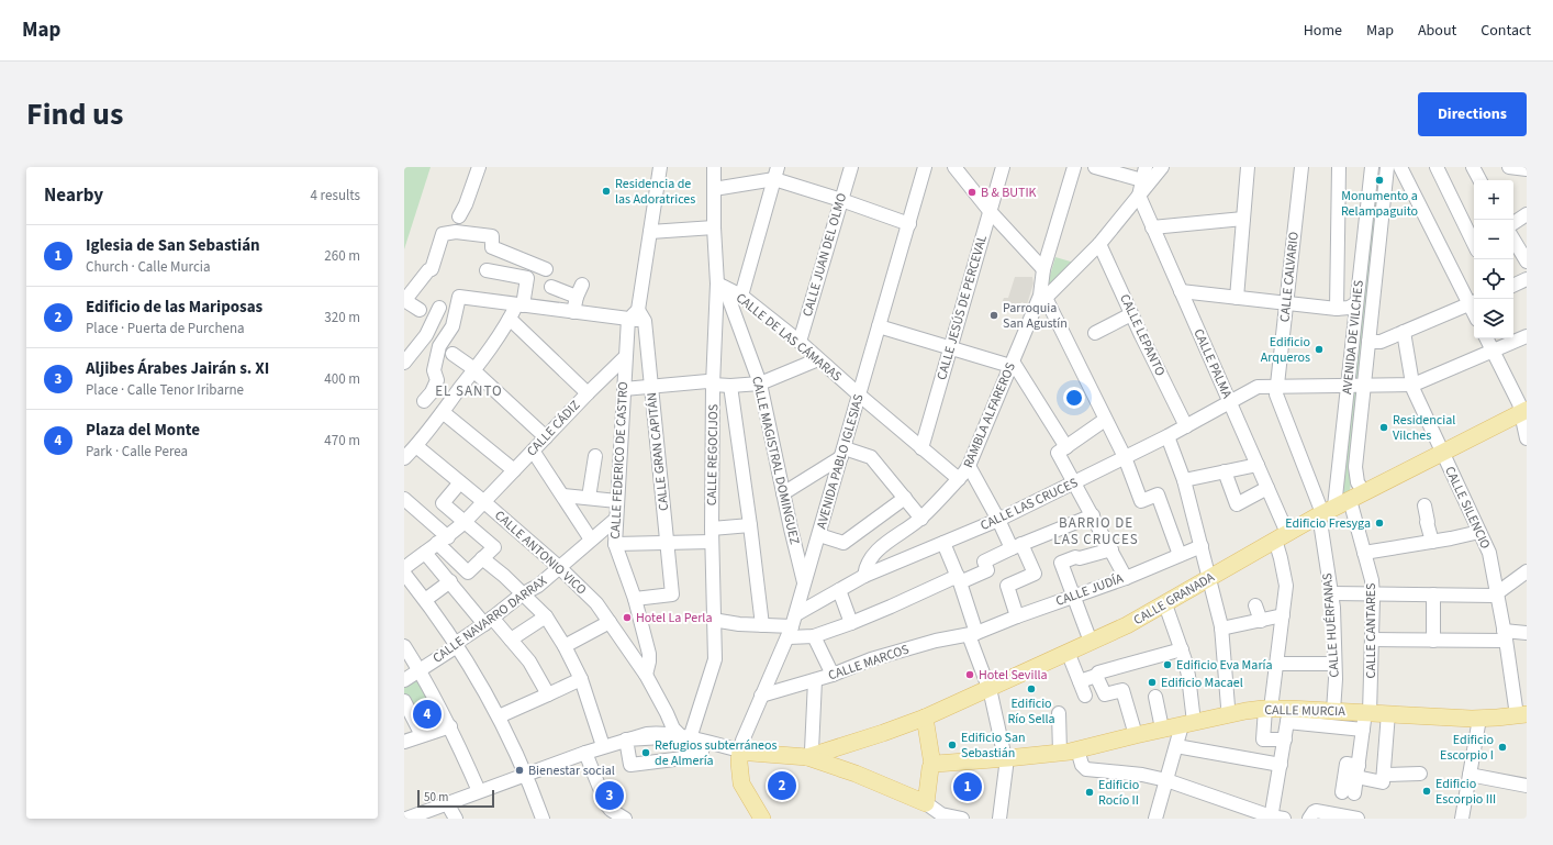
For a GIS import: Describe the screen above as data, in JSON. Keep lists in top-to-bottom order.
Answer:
{
  "streets": {
    "main road": ["CALLE GRANADA", "CALLE MURCIA"],
    "street": [
      "CALLE JUAN DEL OLMO",
      "CALLE CALVARIO",
      "CALLE JESÚS DE PERCEVAL",
      "CALLE LEPANTO",
      "CALLE DE LAS CÁMARAS",
      "AVENIDA DE VILCHES",
      "CALLE PALMA",
      "RAMBLA ALFAREROS",
      "CALLE CÁDIZ",
      "CALLE GRAN CAPITÁN",
      "CALLE REGOCIJOS",
      "CALLE FEDERICO DE CASTRO",
      "CALLE MAGISTRAL DOMINGUEZ",
      "AVENIDA PABLO IGLESIAS",
      "CALLE LAS CRUCES",
      "CALLE SILENCIO",
      "CALLE ANTONIO VICO",
      "CALLE JUDÍA",
      "CALLE NAVARRO DARRAX",
      "CALLE HUÉRFANAS",
      "CALLE CANTARES",
      "CALLE MARCOS"
    ]
  },
  "crossings": [
    ["CALLE JUAN DEL OLMO", "CALLE DE LAS CÁMARAS"],
    ["CALLE CALVARIO", "AVENIDA DE VILCHES"],
    ["CALLE CALVARIO", "CALLE LAS CRUCES"],
    ["CALLE CALVARIO", "CALLE GRANADA"],
    ["CALLE CALVARIO", "CALLE HUÉRFANAS"],
    ["CALLE JESÚS DE PERCEVAL", "CALLE DE LAS CÁMARAS"],
    ["CALLE LEPANTO", "CALLE LAS CRUCES"],
    ["CALLE DE LAS CÁMARAS", "RAMBLA ALFAREROS"],
    ["CALLE DE LAS CÁMARAS", "CALLE REGOCIJOS"],
    ["CALLE DE LAS CÁMARAS", "CALLE MAGISTRAL DOMINGUEZ"],
    ["CALLE DE LAS CÁMARAS", "AVENIDA PABLO IGLESIAS"],
    ["AVENIDA DE VILCHES", "CALLE LAS CRUCES"],
    ["AVENIDA DE VILCHES", "CALLE GRANADA"],
    ["AVENIDA DE VILCHES", "CALLE HUÉRFANAS"],
    ["AVENIDA DE VILCHES", "CALLE CANTARES"],
    ["CALLE PALMA", "CALLE LAS CRUCES"],
    ["CALLE PALMA", "CALLE GRANADA"],
    ["CALLE PALMA", "CALLE MURCIA"],
    ["RAMBLA ALFAREROS", "CALLE LAS CRUCES"],
    ["CALLE CÁDIZ", "CALLE FEDERICO DE CASTRO"],
    ["CALLE CÁDIZ", "CALLE ANTONIO VICO"],
    ["CALLE GRAN CAPITÁN", "CALLE FEDERICO DE CASTRO"],
    ["CALLE REGOCIJOS", "CALLE MAGISTRAL DOMINGUEZ"],
    ["CALLE REGOCIJOS", "CALLE ANTONIO VICO"],
    ["CALLE FEDERICO DE CASTRO", "CALLE ANTONIO VICO"],
    ["CALLE FEDERICO DE CASTRO", "CALLE NAVARRO DARRAX"],
    ["CALLE MAGISTRAL DOMINGUEZ", "AVENIDA PABLO IGLESIAS"],
    ["AVENIDA PABLO IGLESIAS", "CALLE LAS CRUCES"],
    ["AVENIDA PABLO IGLESIAS", "CALLE MARCOS"],
    ["CALLE LAS CRUCES", "CALLE SILENCIO"],
    ["CALLE SILENCIO", "CALLE GRANADA"],
    ["CALLE SILENCIO", "CALLE MURCIA"],
    ["CALLE ANTONIO VICO", "CALLE NAVARRO DARRAX"],
    ["CALLE JUDÍA", "CALLE MARCOS"],
    ["CALLE GRANADA", "CALLE HUÉRFANAS"],
    ["CALLE GRANADA", "CALLE CANTARES"],
    ["CALLE HUÉRFANAS", "CALLE MURCIA"],
    ["CALLE CANTARES", "CALLE MURCIA"]
  ],
  "districts": ["EL SANTO", "BARRIO DE LAS CRUCES"],
  "places": [
    "Monumento a Relampaguito",
    "Residencia de las Adoratrices",
    "B & BUTIK",
    "Parroquia San Agustín",
    "Edificio Arqueros",
    "Residencial Vilches",
    "Edificio Fresyga",
    "Hotel La Perla",
    "Edificio Eva María",
    "Hotel Sevilla",
    "Edificio Macael",
    "Edificio Río Sella",
    "Edificio San Sebastián",
    "Edificio Escorpio I",
    "Refugios subterráneos de Almería",
    "Bienestar social",
    "Edificio Escorpio III",
    "Edificio Rocío II"
  ],
  "scale_bar": "50 m",
  "page": {
    "header": "Map",
    "nav": [
      "Home",
      "Map",
      "About",
      "Contact"
    ],
    "title": "Find us",
    "buttons": "Directions",
    "heading": ["Nearby", "4 results"],
    "map_buttons": ["+", "−"],
    "list": [
      {
        "mark": "1",
        "name": "Iglesia de San Sebastián",
        "note": "Church · Calle Murcia",
        "value": "260 m"
      },
      {
        "mark": "2",
        "name": "Edificio de las Mariposas",
        "note": "Place · Puerta de Purchena",
        "value": "320 m"
      },
      {
        "mark": "3",
        "name": "Aljibes Árabes Jairán s. XI",
        "note": "Place · Calle Tenor Iribarne",
        "value": "400 m"
      },
      {
        "mark": "4",
        "name": "Plaza del Monte",
        "note": "Park · Calle Perea",
        "value": "470 m"
      }
    ],
    "pins": [
      "4",
      "2",
      "1",
      "3"
    ],
    "scale": "50 m"
  }
}
